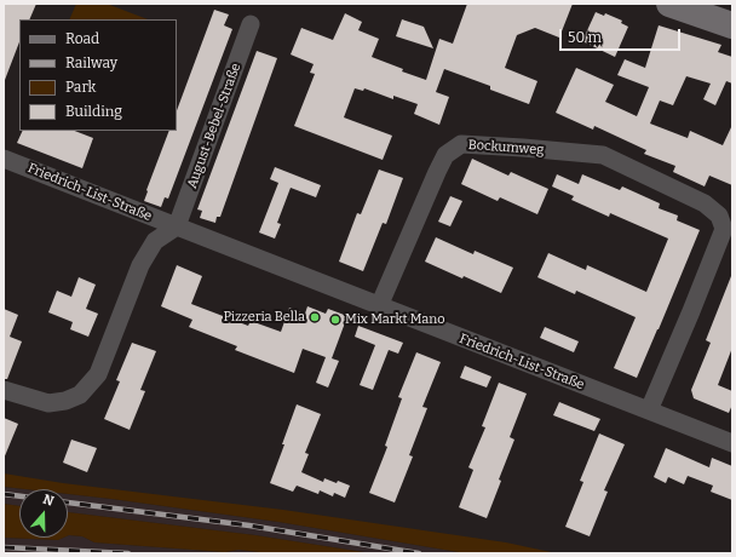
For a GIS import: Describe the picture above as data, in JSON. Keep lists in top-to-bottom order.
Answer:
{
  "streets": {
    "street": ["August-Bebel-Straße", "Bockumweg", "Friedrich-List-Straße"]
  },
  "crossings": [
    ["August-Bebel-Straße", "Friedrich-List-Straße"],
    ["Bockumweg", "Friedrich-List-Straße"]
  ],
  "places": ["Pizzeria Bella", "Mix Markt Mano"],
  "legend": [
    "Road",
    "Railway",
    "Park",
    "Building"
  ],
  "scale_bar": "50 m",
  "north": "top"
}
